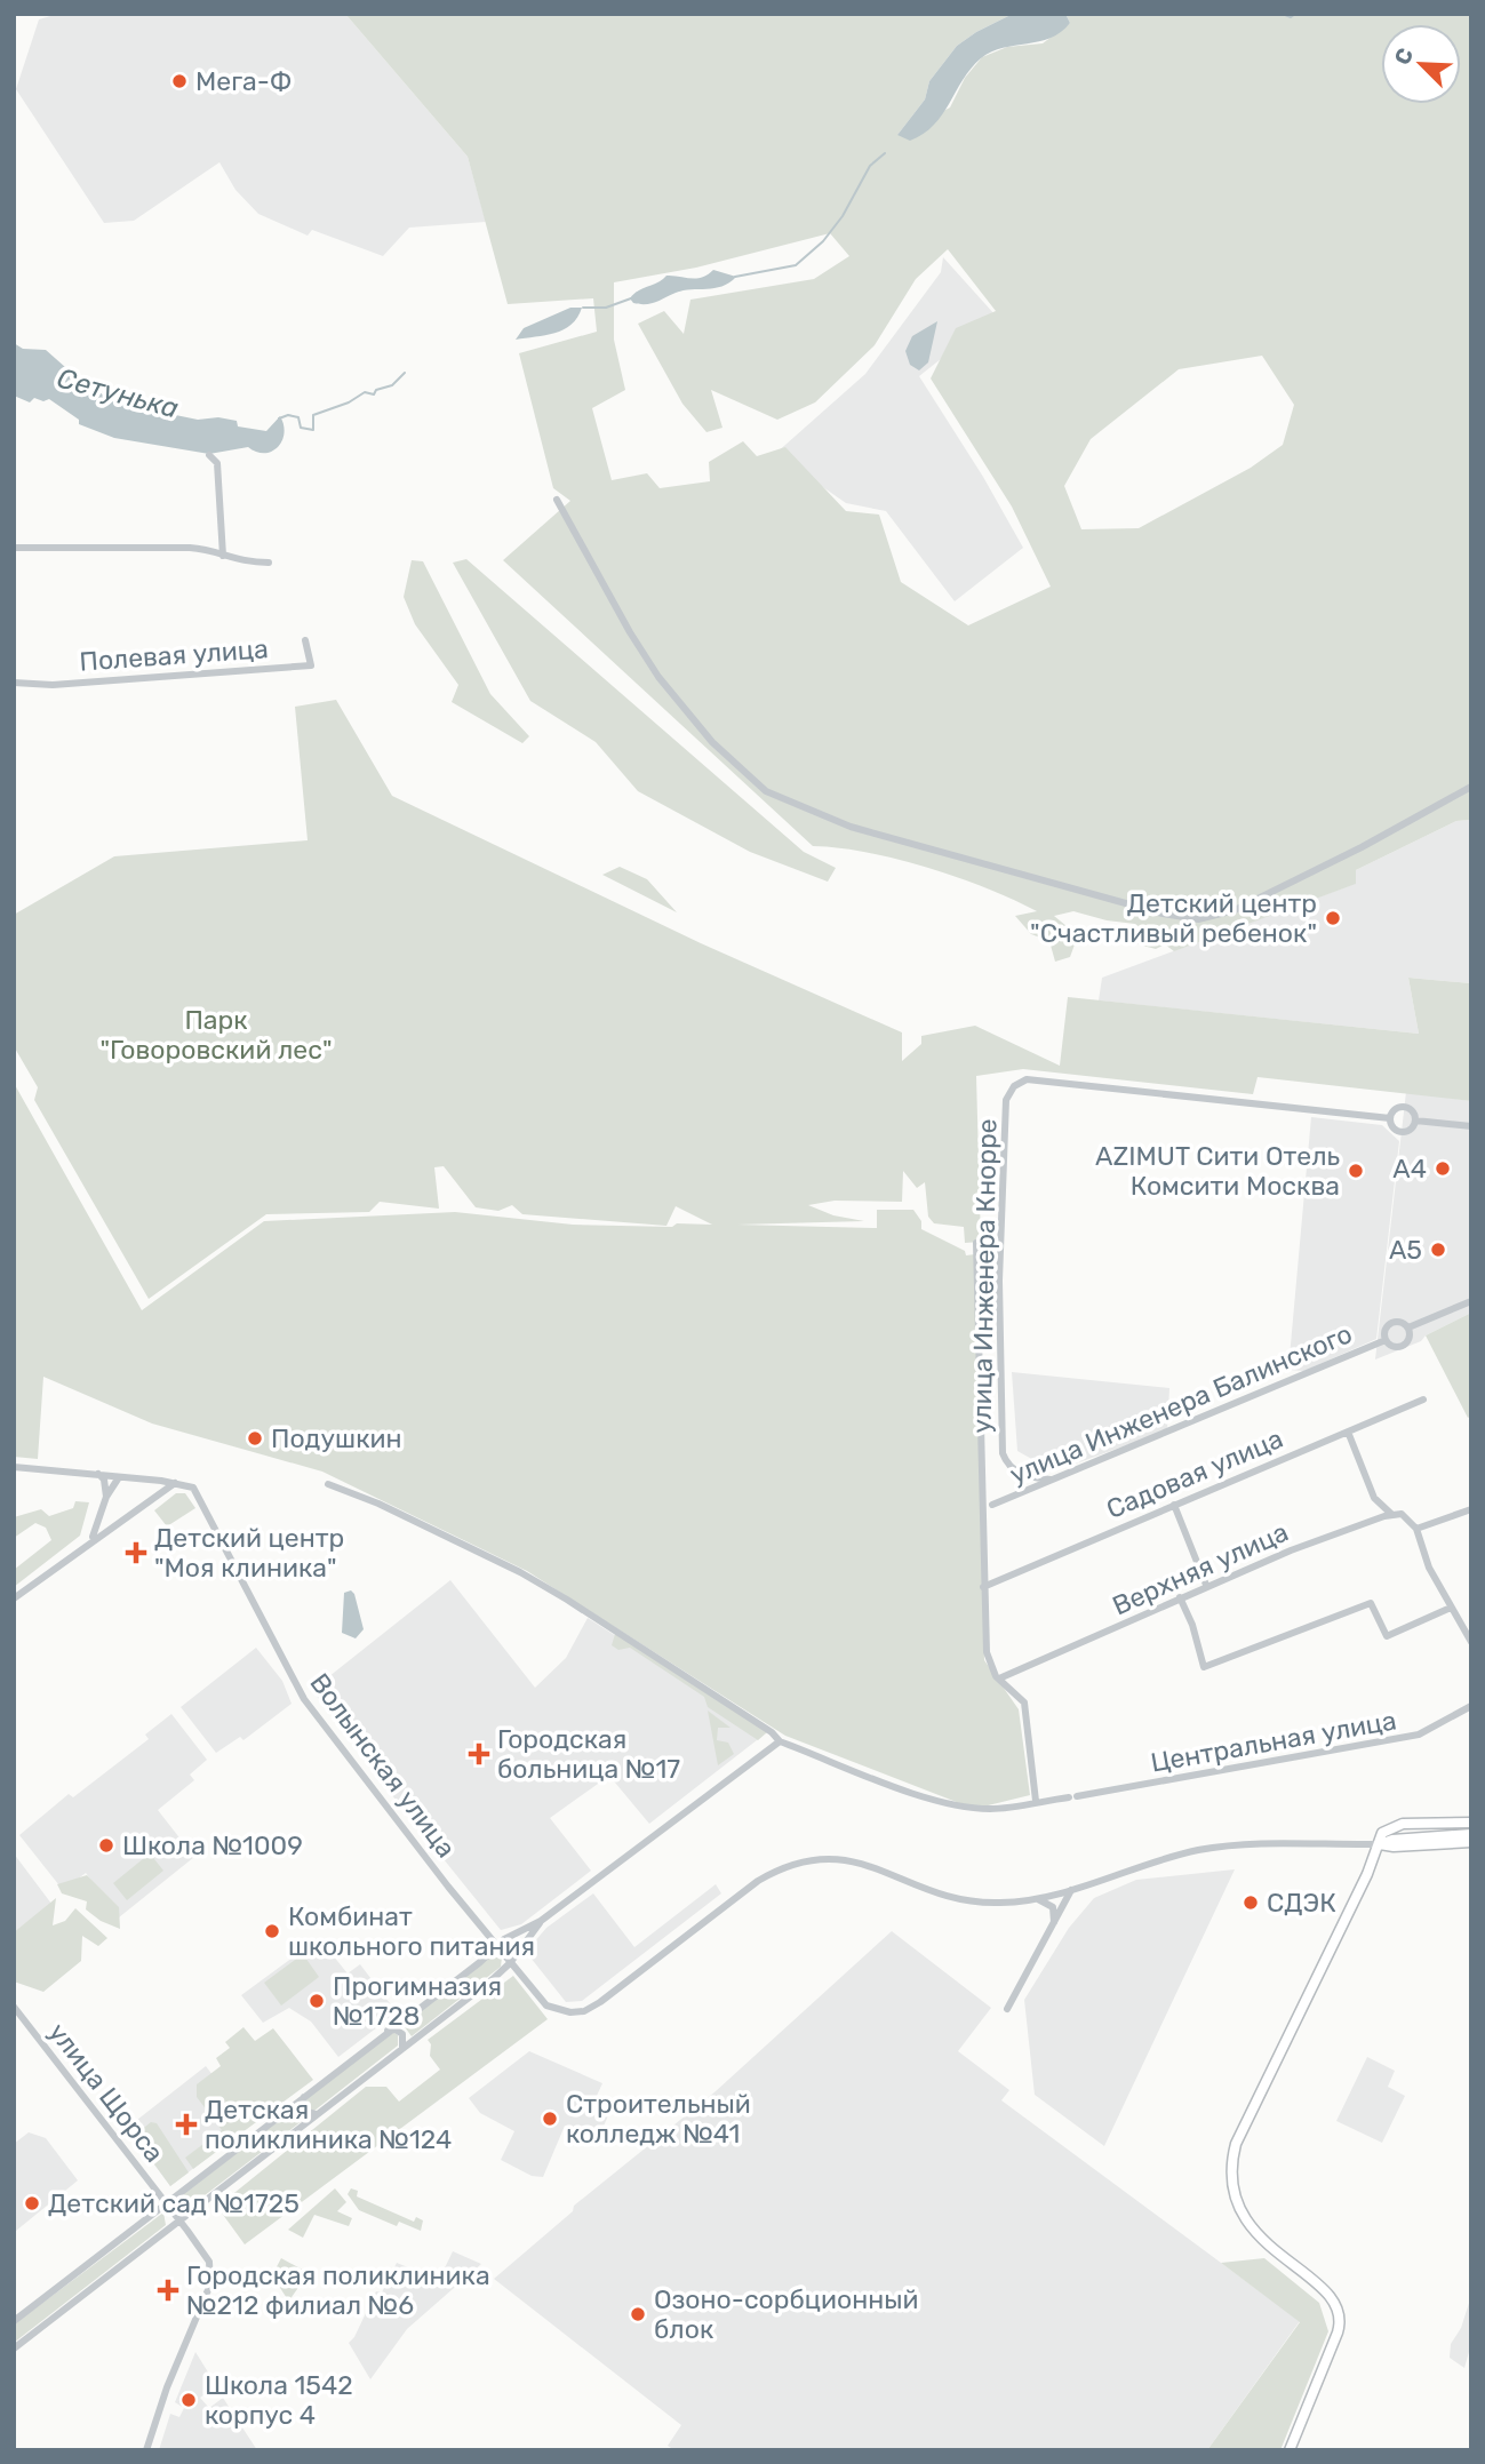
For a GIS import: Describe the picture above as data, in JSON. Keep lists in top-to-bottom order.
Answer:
{
  "streets": {
    "street": [
      "Полевая улица",
      "улица Инженера Кнорре",
      "улица Инженера Балинского",
      "Садовая улица",
      "Верхняя улица",
      "Центральная улица",
      "Волынская улица",
      "улица Щорса"
    ]
  },
  "crossings": [
    ["улица Инженера Кнорре", "улица Инженера Балинского"]
  ],
  "water": ["Сетунька"],
  "parks": ["Парк \"Говоровский лес\""],
  "places": {
    "other": [
      "Мега-Ф",
      "Детский центр \"Счастливый ребенок\"",
      "А4",
      "AZIMUT Сити Отель Комсити Москва",
      "А5",
      "Подушкин",
      "Школа №1009",
      "СДЭК",
      "Комбинат школьного питания",
      "Прогимназия №1728",
      "Строительный колледж №41",
      "Детский сад №1725",
      "Озоно-сорбционный блок",
      "Школа 1542 корпус 4"
    ],
    "health": [
      "Детский центр \"Моя клиника\"",
      "Городская больница №17",
      "Детская поликлиника №124",
      "Городская поликлиника №212 филиал №6"
    ]
  },
  "north": "top left"
}
